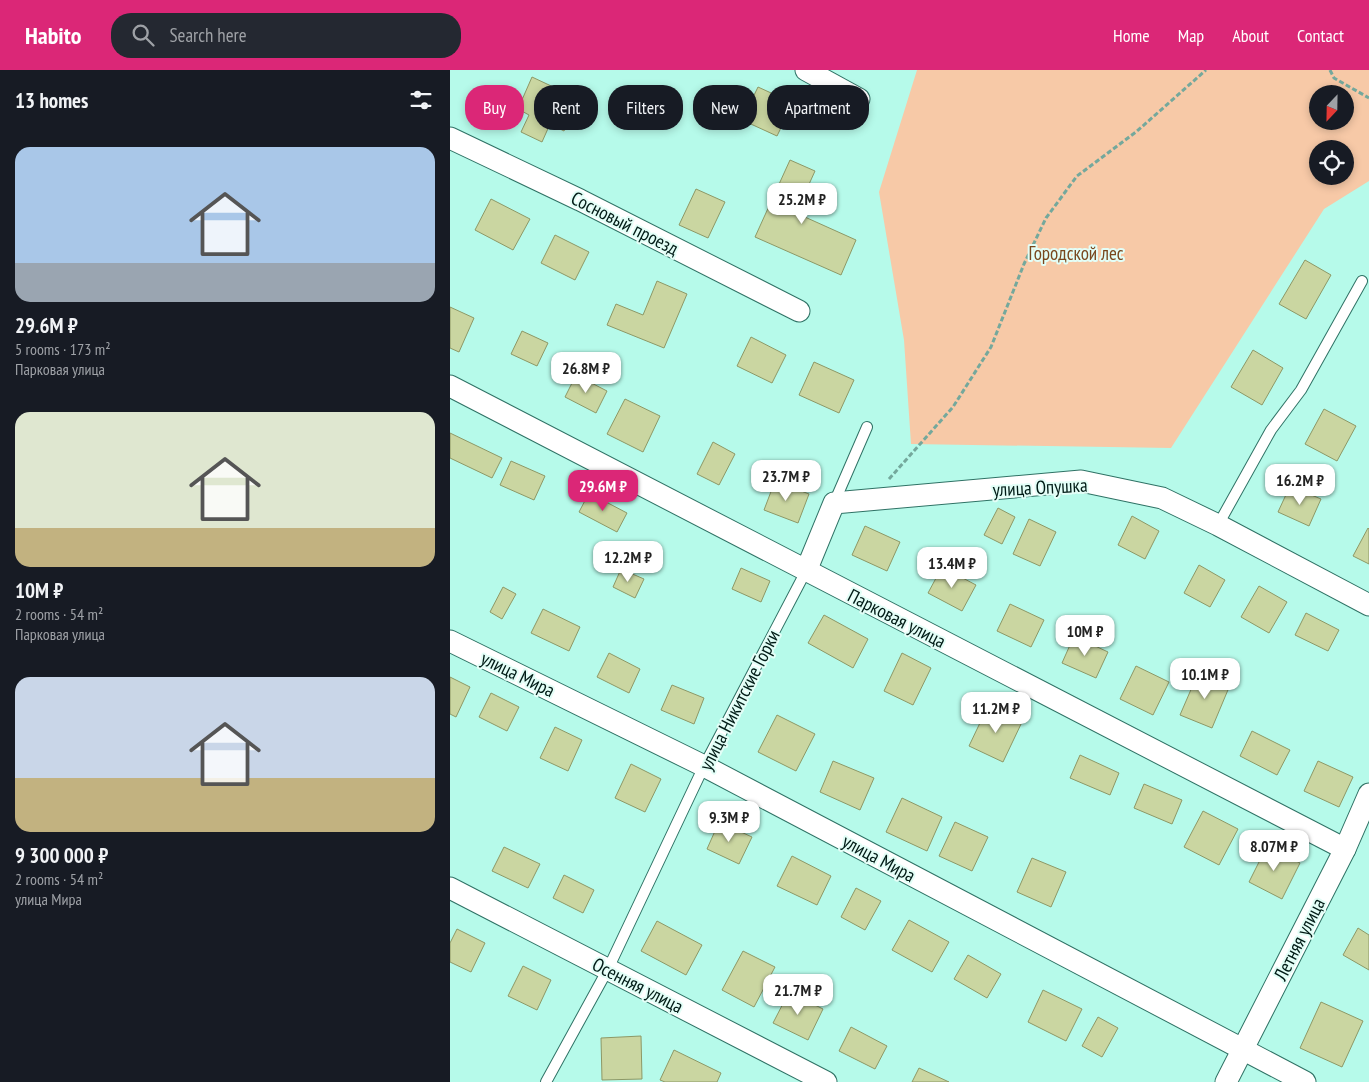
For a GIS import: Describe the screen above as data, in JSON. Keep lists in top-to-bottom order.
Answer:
{
  "streets": {
    "street": [
      "Сосновый проезд",
      "улица Опушка",
      "Парковая улица",
      "улица Мира",
      "улица Никитские Горки",
      "Летняя улица",
      "Осенняя улица"
    ]
  },
  "crossings": [
    ["улица Опушка", "улица Никитские Горки"],
    ["Парковая улица", "улица Никитские Горки"],
    ["Парковая улица", "Летняя улица"],
    ["улица Мира", "улица Никитские Горки"],
    ["улица Мира", "Летняя улица"],
    ["улица Никитские Горки", "Осенняя улица"]
  ],
  "parks": ["Городской лес"],
  "north": "bottom",
  "page": {
    "header": "Habito",
    "search": "Search here",
    "nav": [
      "Home",
      "Map",
      "About",
      "Contact"
    ],
    "heading": "13 homes",
    "chip": [
      "Buy",
      "Rent",
      "Filters",
      "New",
      "Apartment"
    ],
    "list": [
      {
        "name": "29.6M ₽",
        "note": "5 rooms · 173 m² · Парковая улица"
      },
      {
        "name": "10M ₽",
        "note": "2 rooms · 54 m² · Парковая улица"
      },
      {
        "name": "9 300 000 ₽",
        "note": "2 rooms · 54 m² · улица Мира"
      }
    ],
    "price": [
      "25.2M ₽",
      "26.8M ₽",
      "23.7M ₽",
      "16.2M ₽",
      "29.6M ₽",
      "12.2M ₽",
      "13.4M ₽",
      "10M ₽",
      "10.1M ₽",
      "11.2M ₽",
      "9.3M ₽",
      "8.07M ₽",
      "21.7M ₽"
    ]
  }
}
